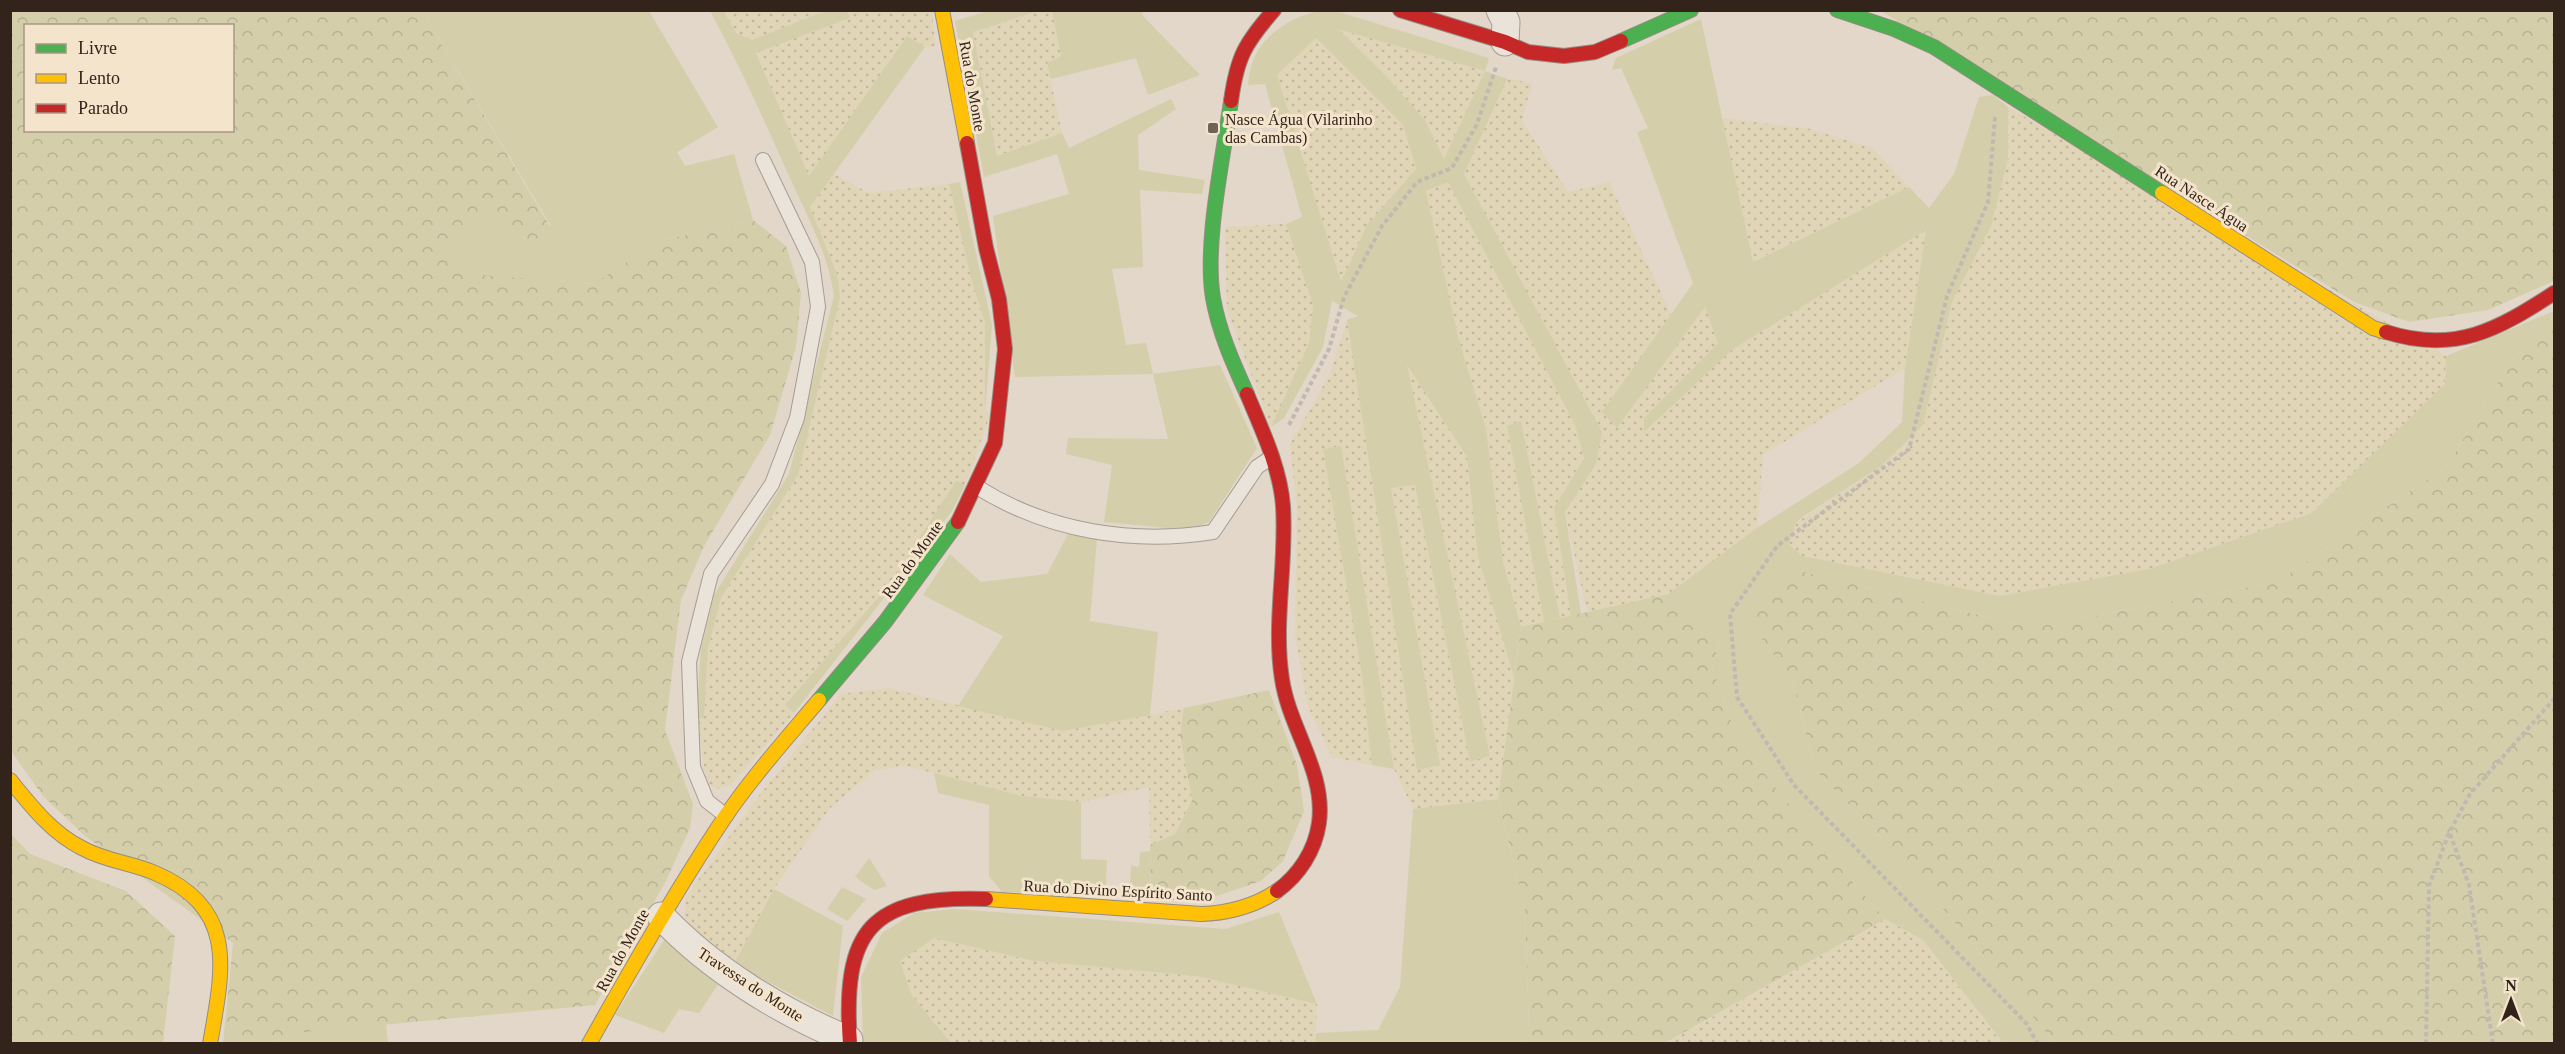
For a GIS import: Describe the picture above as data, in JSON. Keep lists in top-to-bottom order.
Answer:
{
  "streets": {
    "main road": ["Rua do Monte", "Rua Nasce Água", "Rua do Divino Espírito Santo"],
    "street": ["Travessa do Monte"]
  },
  "crossings": [
    ["Rua do Monte", "Travessa do Monte"],
    ["Rua do Divino Espírito Santo", "Travessa do Monte"]
  ],
  "places": {
    "transit": ["Nasce Água (Vilarinho das Cambas)"]
  },
  "legend": ["Livre", "Lento", "Parado"],
  "north": "top"
}
